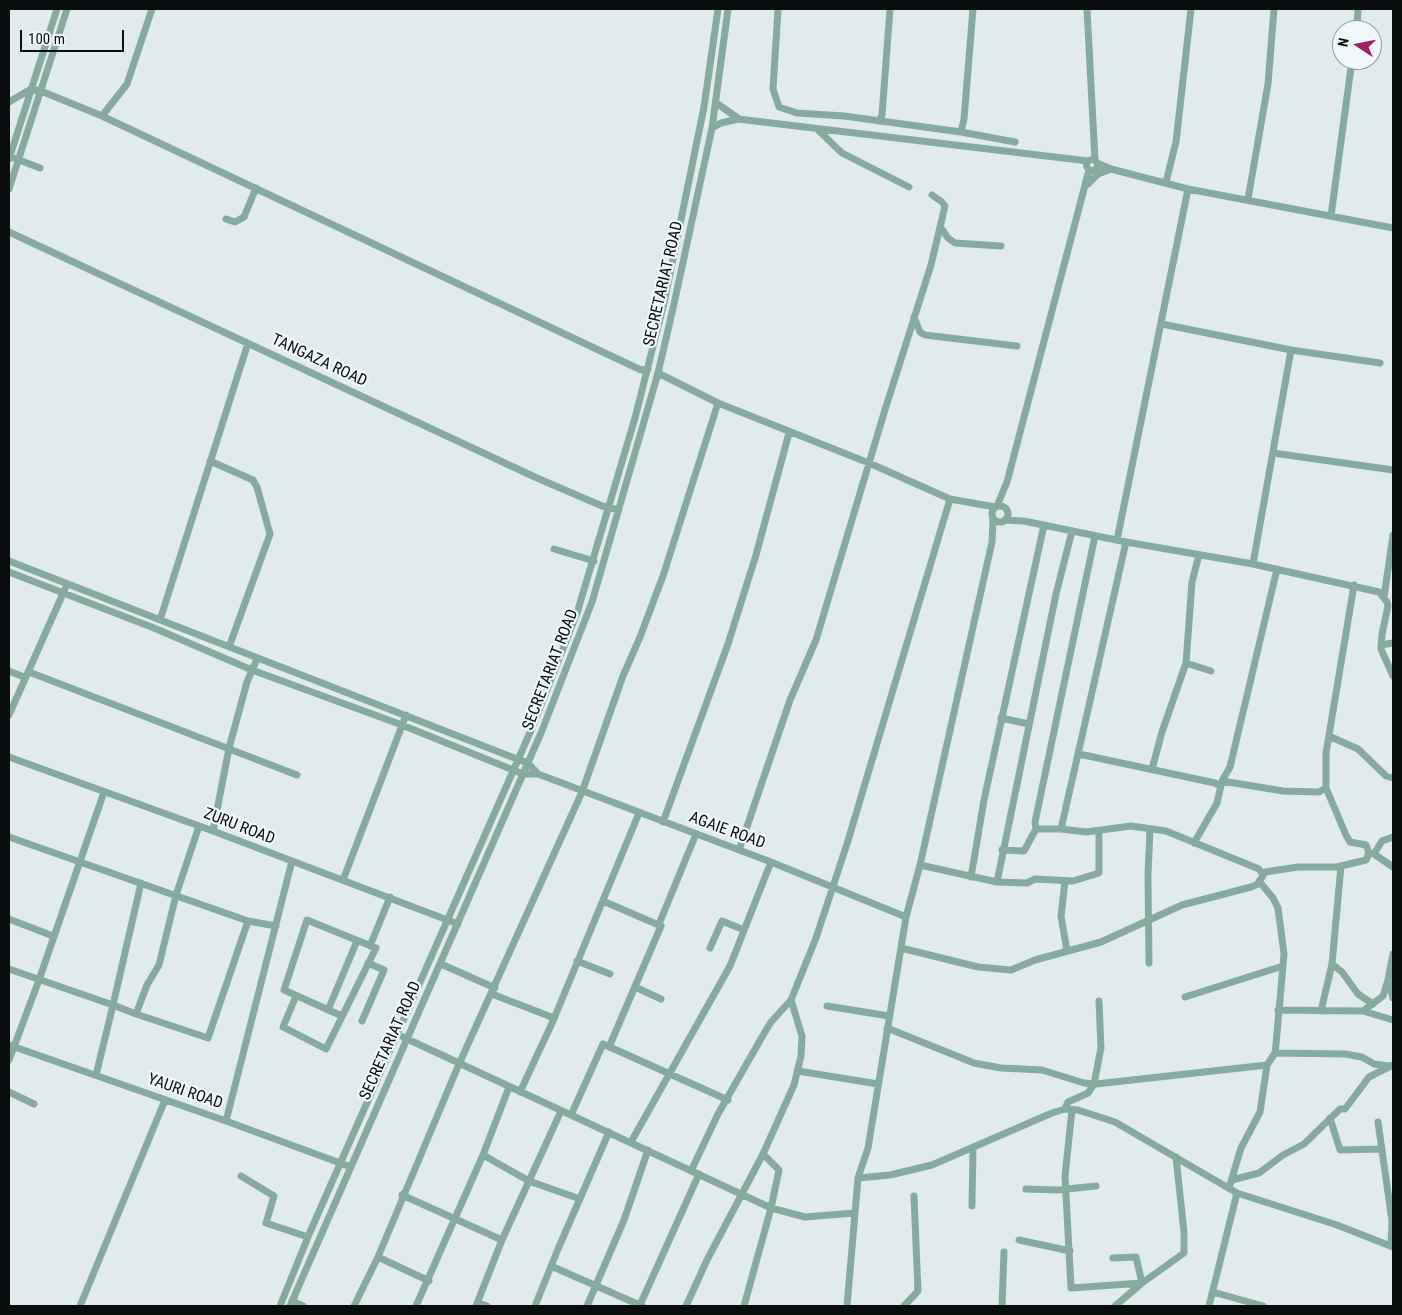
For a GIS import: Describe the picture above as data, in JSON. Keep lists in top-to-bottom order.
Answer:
{
  "streets": {
    "street": [
      "SECRETARIAT ROAD",
      "TANGAZA ROAD",
      "ZURU ROAD",
      "AGAIE ROAD",
      "YAURI ROAD"
    ]
  },
  "crossings": [
    ["SECRETARIAT ROAD", "TANGAZA ROAD"],
    ["SECRETARIAT ROAD", "ZURU ROAD"],
    ["SECRETARIAT ROAD", "YAURI ROAD"]
  ],
  "scale_bar": "100 m",
  "north": "left"
}
